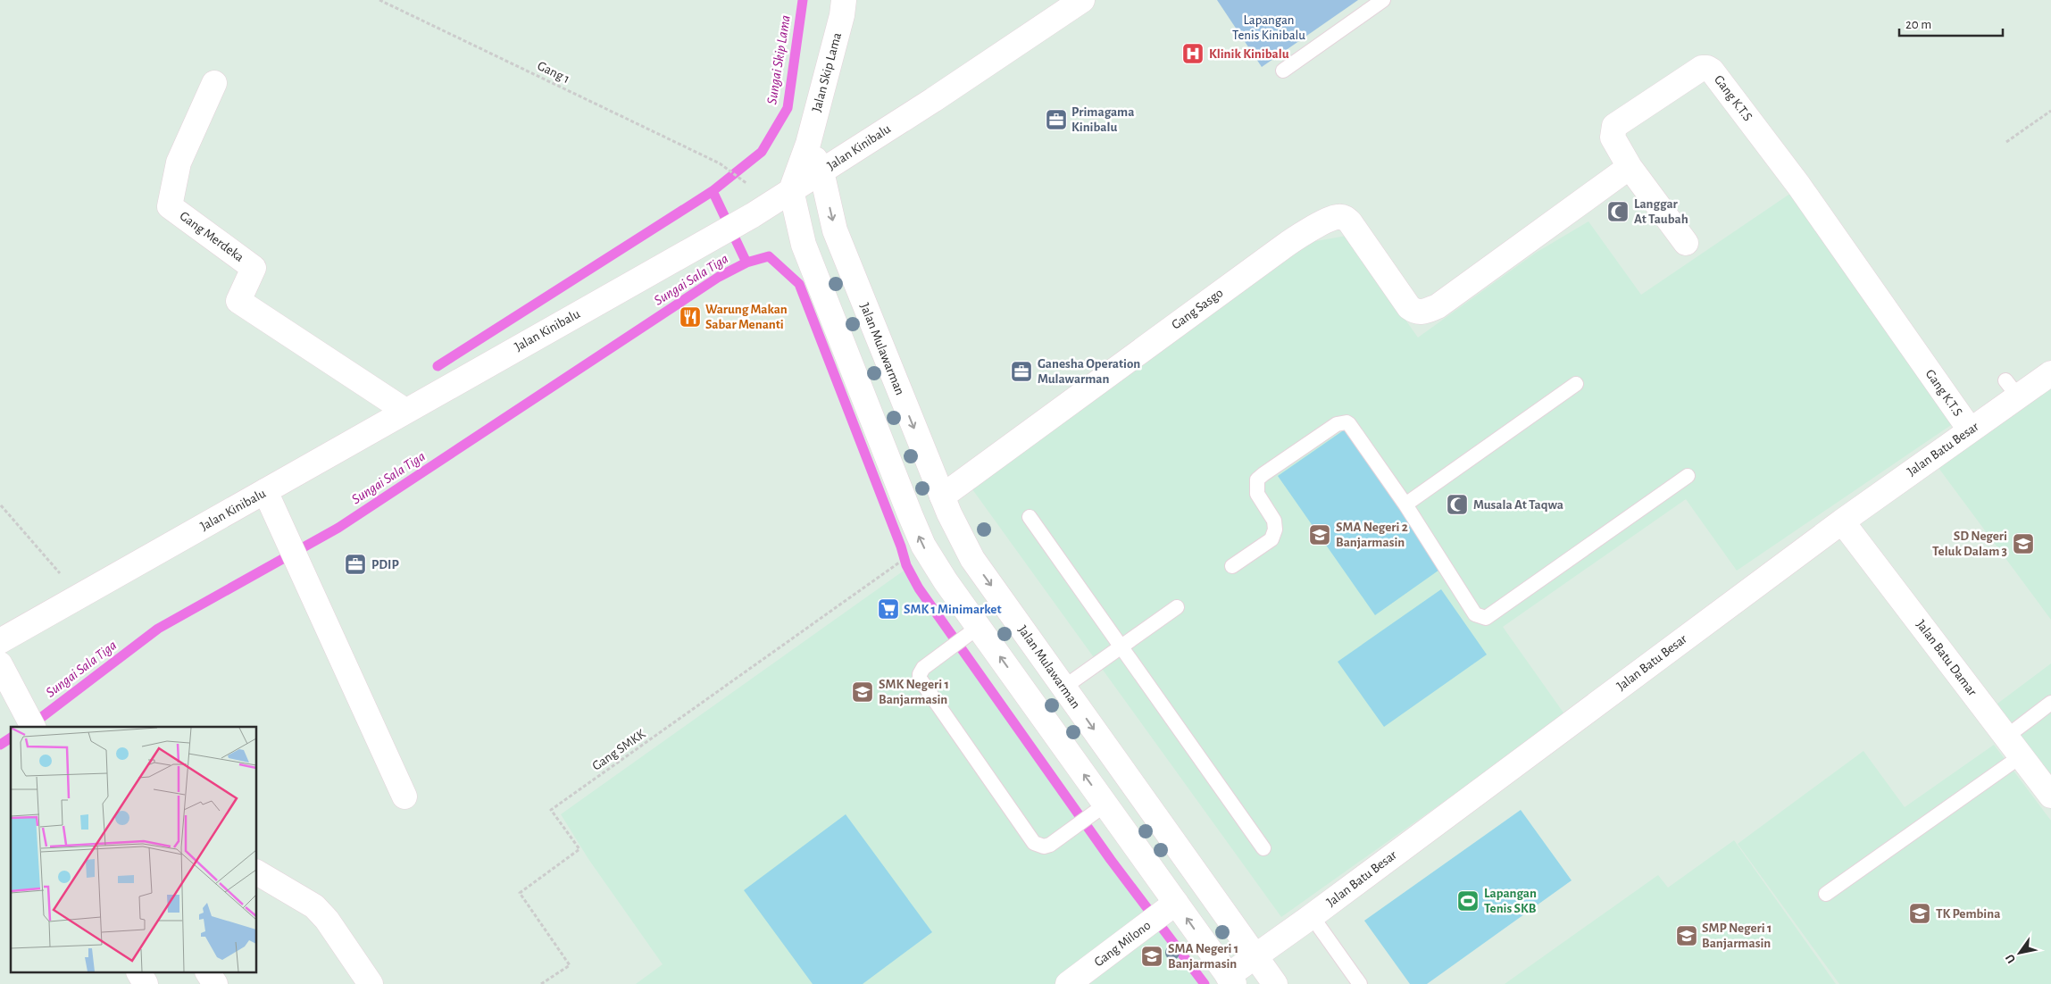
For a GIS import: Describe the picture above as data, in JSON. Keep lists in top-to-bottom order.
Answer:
{
  "streets": {
    "street": [
      "Jalan Skip Lama",
      "Gang K.T.S",
      "Jalan Kinibalu",
      "Gang Merdeka",
      "Gang Sasgo",
      "Jalan Mulawarman",
      "Jalan Batu Besar",
      "Jalan Batu Damar",
      "Gang Milono"
    ],
    "path": ["Gang 1", "Gang SMKK"]
  },
  "crossings": [
    ["Jalan Skip Lama", "Jalan Kinibalu"],
    ["Gang K.T.S", "Gang Sasgo"],
    ["Gang K.T.S", "Jalan Batu Besar"],
    ["Jalan Kinibalu", "Gang Merdeka"],
    ["Jalan Kinibalu", "Jalan Mulawarman"],
    ["Gang Sasgo", "Jalan Mulawarman"],
    ["Jalan Mulawarman", "Jalan Batu Besar"],
    ["Jalan Batu Besar", "Jalan Batu Damar"]
  ],
  "water": ["Sungai Skip Lama", "Sungai Sala Tiga"],
  "parks": ["Lapangan Tenis Kinibalu"],
  "places": {
    "hospital": ["Klinik Kinibalu"],
    "office": ["Primagama Kinibalu", "Ganesha Operation Mulawarman", "PDIP"],
    "mosque": ["Langgar At Taubah", "Musala At Taqwa"],
    "restaurant": ["Warung Makan Sabar Menanti"],
    "school or university": [
      "SMA Negeri 2 Banjarmasin",
      "SD Negeri Teluk Dalam 3",
      "SMK Negeri 1 Banjarmasin",
      "TK Pembina",
      "SMP Negeri 1 Banjarmasin",
      "SMA Negeri 1 Banjarmasin"
    ],
    "supermarket": ["SMK 1 Minimarket"],
    "sports": ["Lapangan Tenis SKB"]
  },
  "scale_bar": "20 m",
  "north": "bottom left"
}
